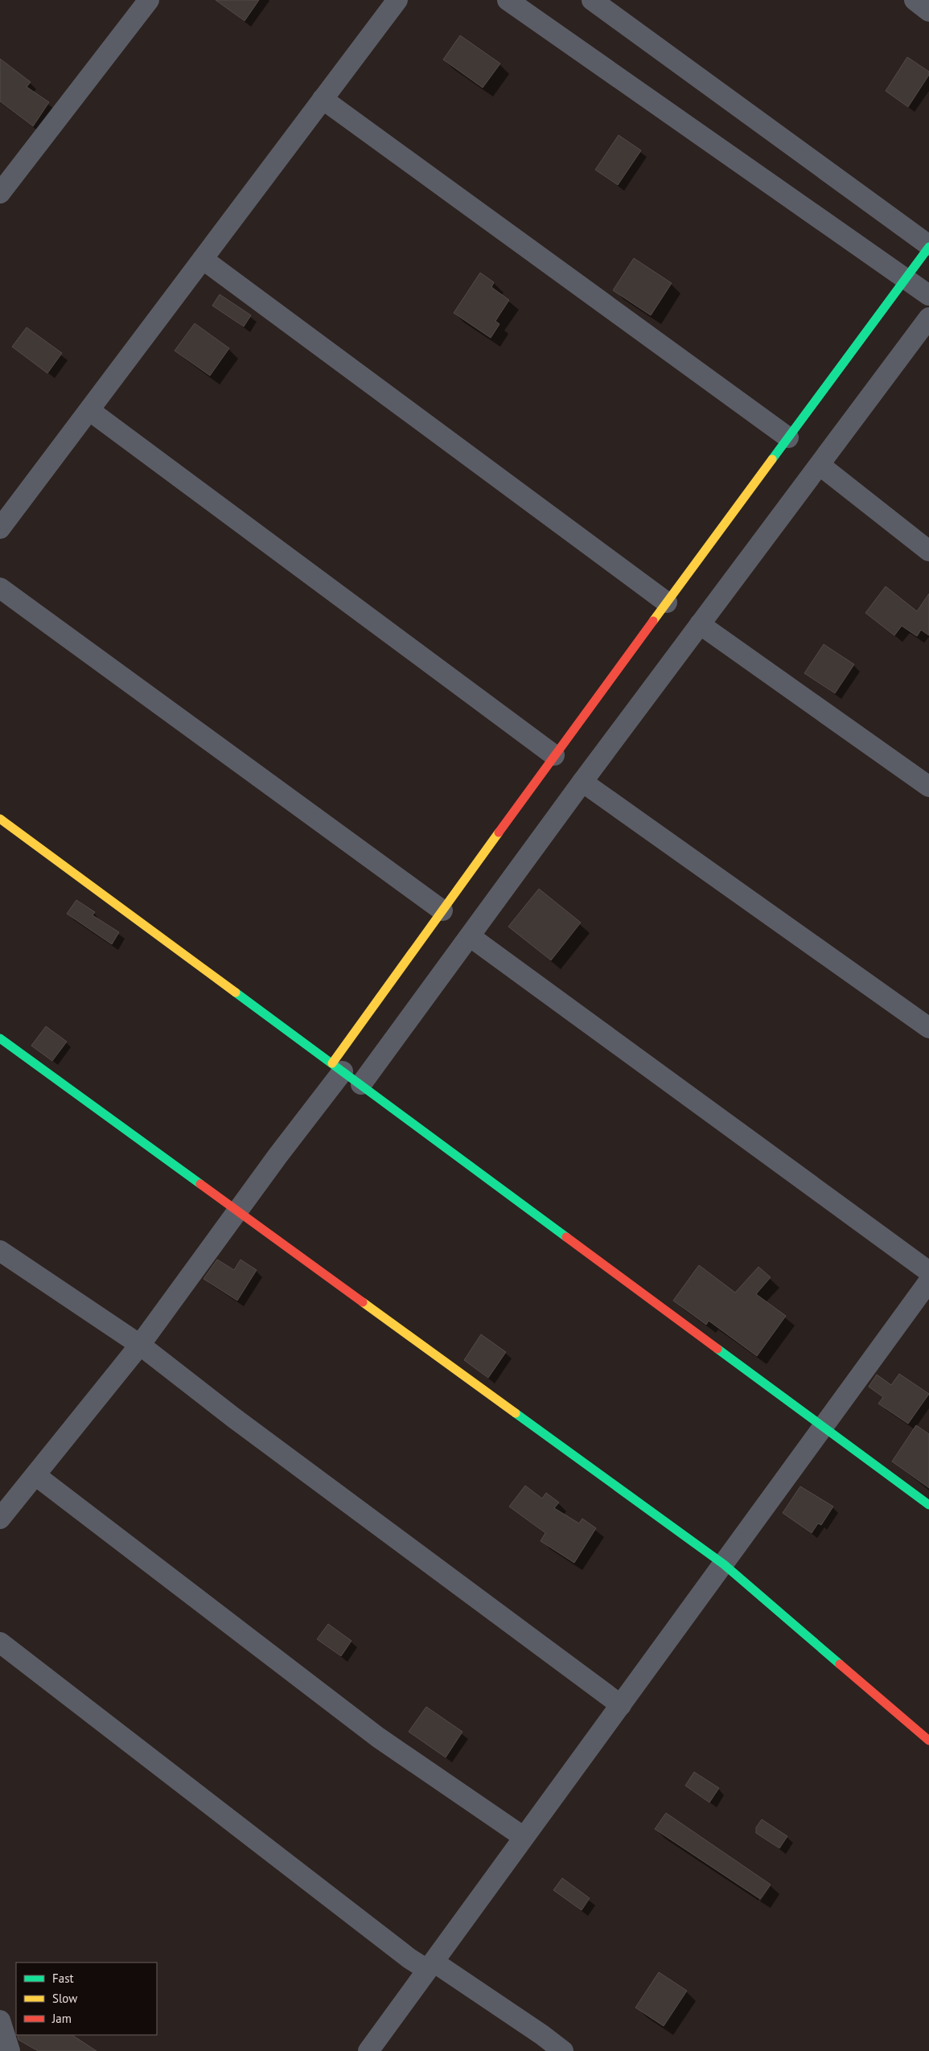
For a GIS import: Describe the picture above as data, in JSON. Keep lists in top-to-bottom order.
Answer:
{
  "legend": ["Fast", "Slow", "Jam"]
}
